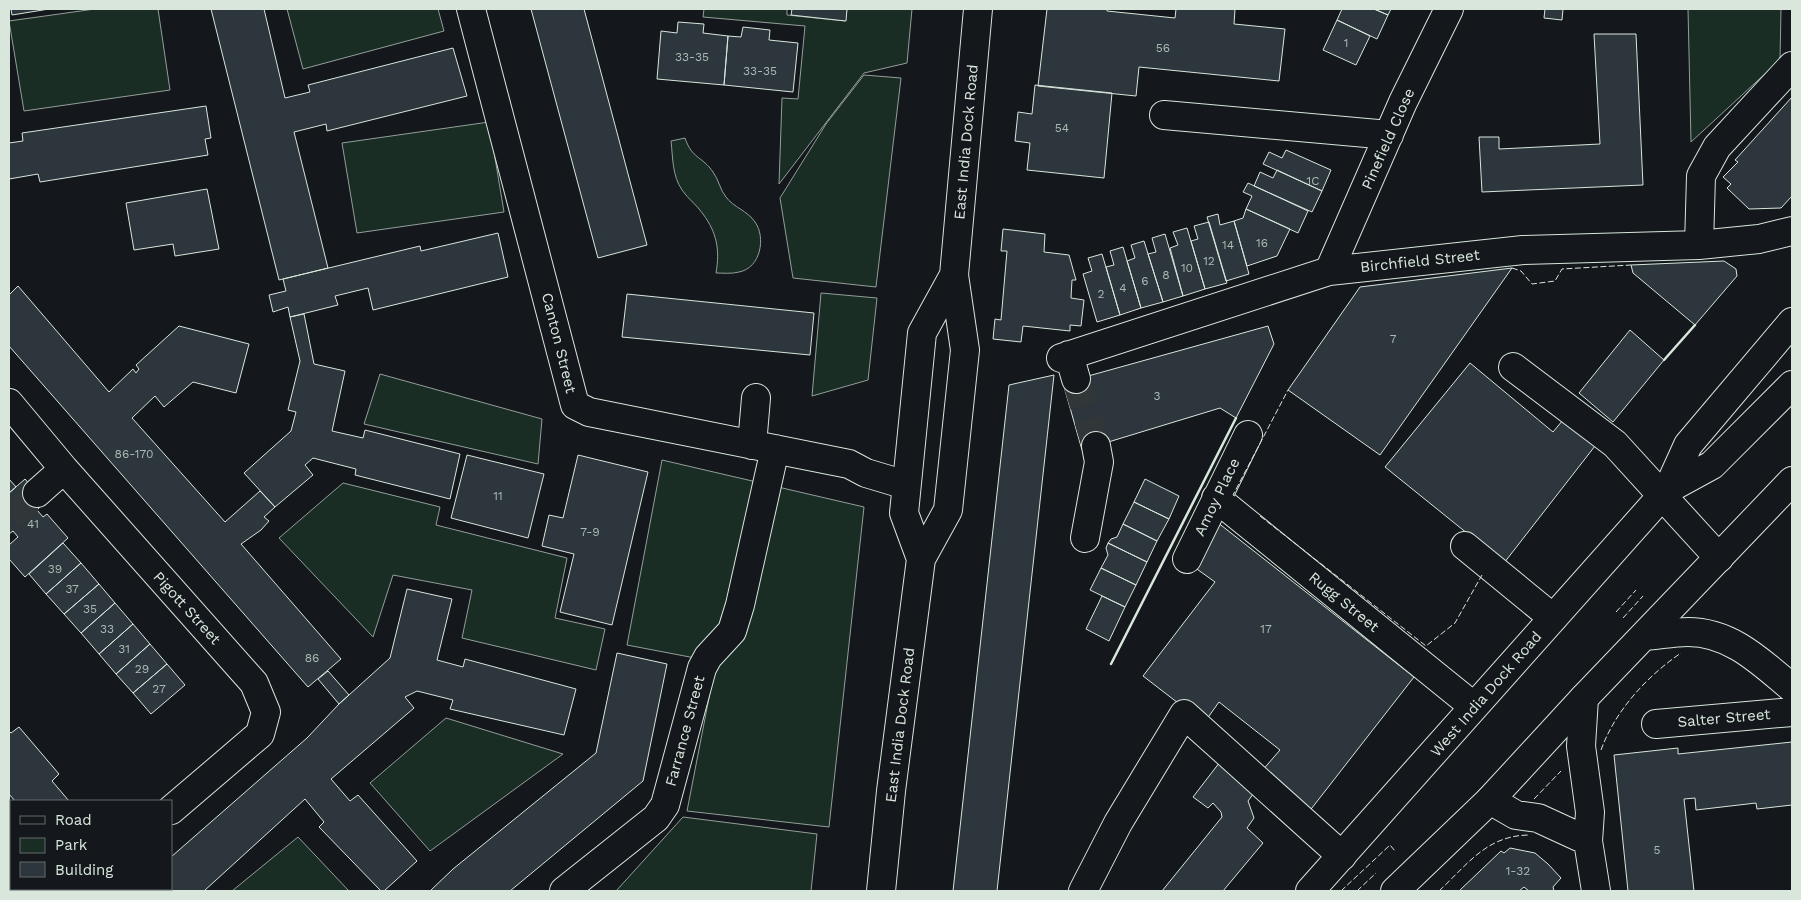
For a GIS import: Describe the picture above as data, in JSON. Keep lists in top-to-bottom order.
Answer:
{
  "streets": {
    "main road": [
      "Pinefield Close",
      "East India Dock Road",
      "Birchfield Street",
      "Canton Street",
      "Amoy Place",
      "Rugg Street",
      "Pigott Street",
      "West India Dock Road",
      "Salter Street",
      "Farrance Street"
    ]
  },
  "crossings": [
    ["Pinefield Close", "Birchfield Street"],
    ["East India Dock Road", "Canton Street"],
    ["Canton Street", "Farrance Street"],
    ["Amoy Place", "Rugg Street"],
    ["Rugg Street", "West India Dock Road"]
  ],
  "house_numbers": [
    "1",
    "56",
    "33-35",
    "33-35",
    "54",
    "1C",
    "16",
    "14",
    "12",
    "10",
    "8",
    "6",
    "4",
    "2",
    "7",
    "3",
    "86-170",
    "11",
    "41",
    "7-9",
    "39",
    "37",
    "35",
    "33",
    "17",
    "31",
    "86",
    "29",
    "27",
    "5",
    "1-32"
  ],
  "legend": ["Road", "Park", "Building"]
}
